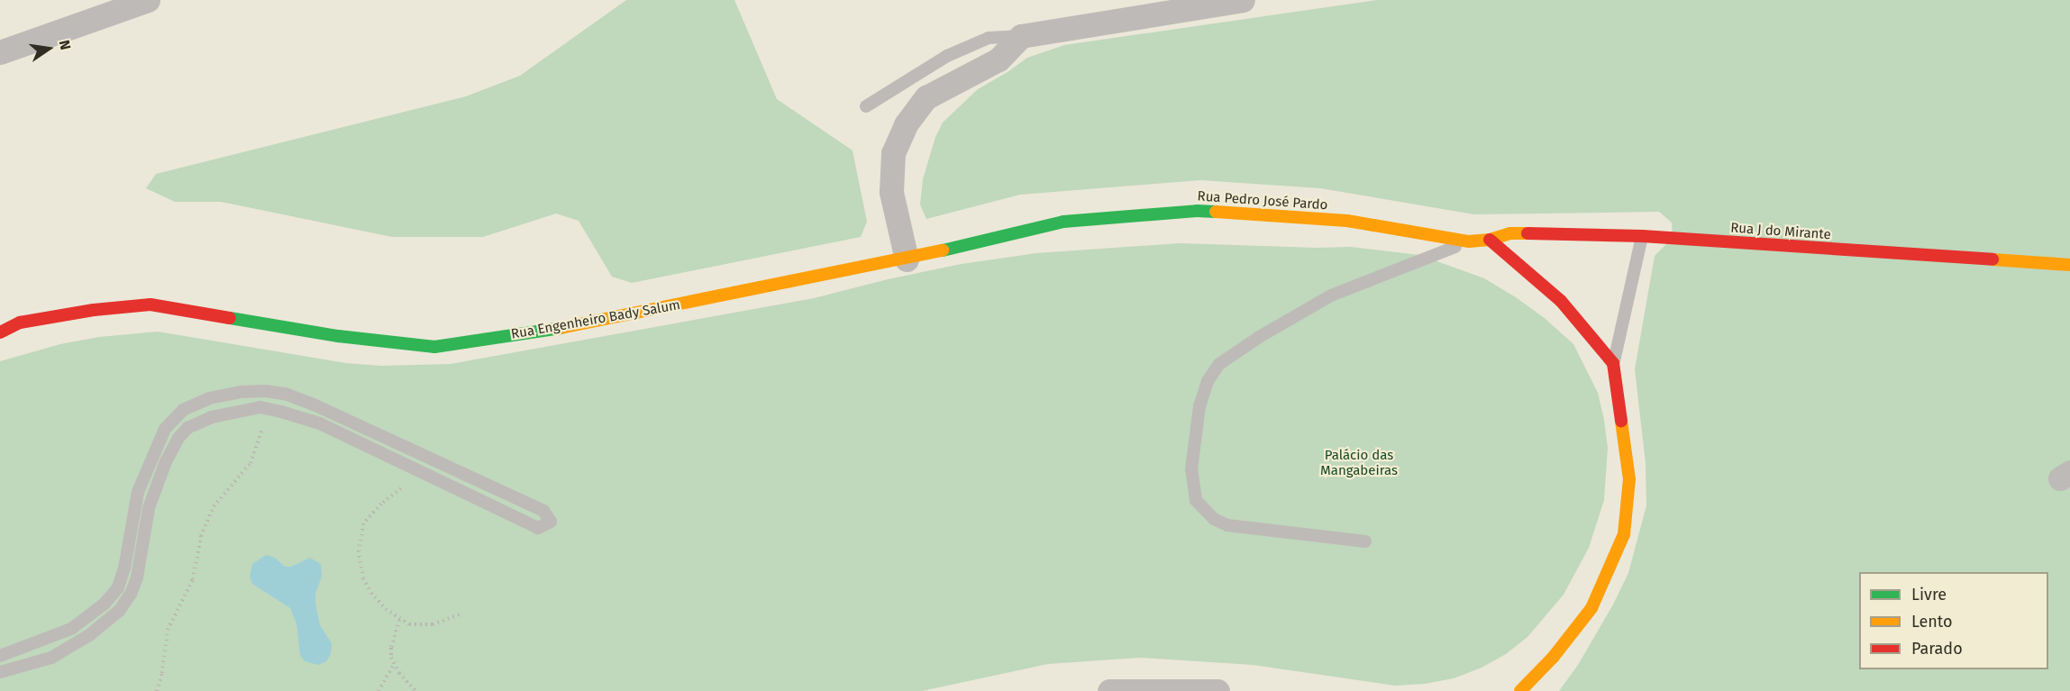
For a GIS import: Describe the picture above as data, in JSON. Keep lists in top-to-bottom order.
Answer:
{
  "streets": {
    "street": ["Rua Pedro José Pardo", "Rua J do Mirante", "Rua Engenheiro Bady Salum"]
  },
  "crossings": [
    ["Rua Pedro José Pardo", "Rua J do Mirante"],
    ["Rua Pedro José Pardo", "Rua Engenheiro Bady Salum"]
  ],
  "parks": ["Palácio das Mangabeiras"],
  "legend": ["Livre", "Lento", "Parado"],
  "north": "right"
}
